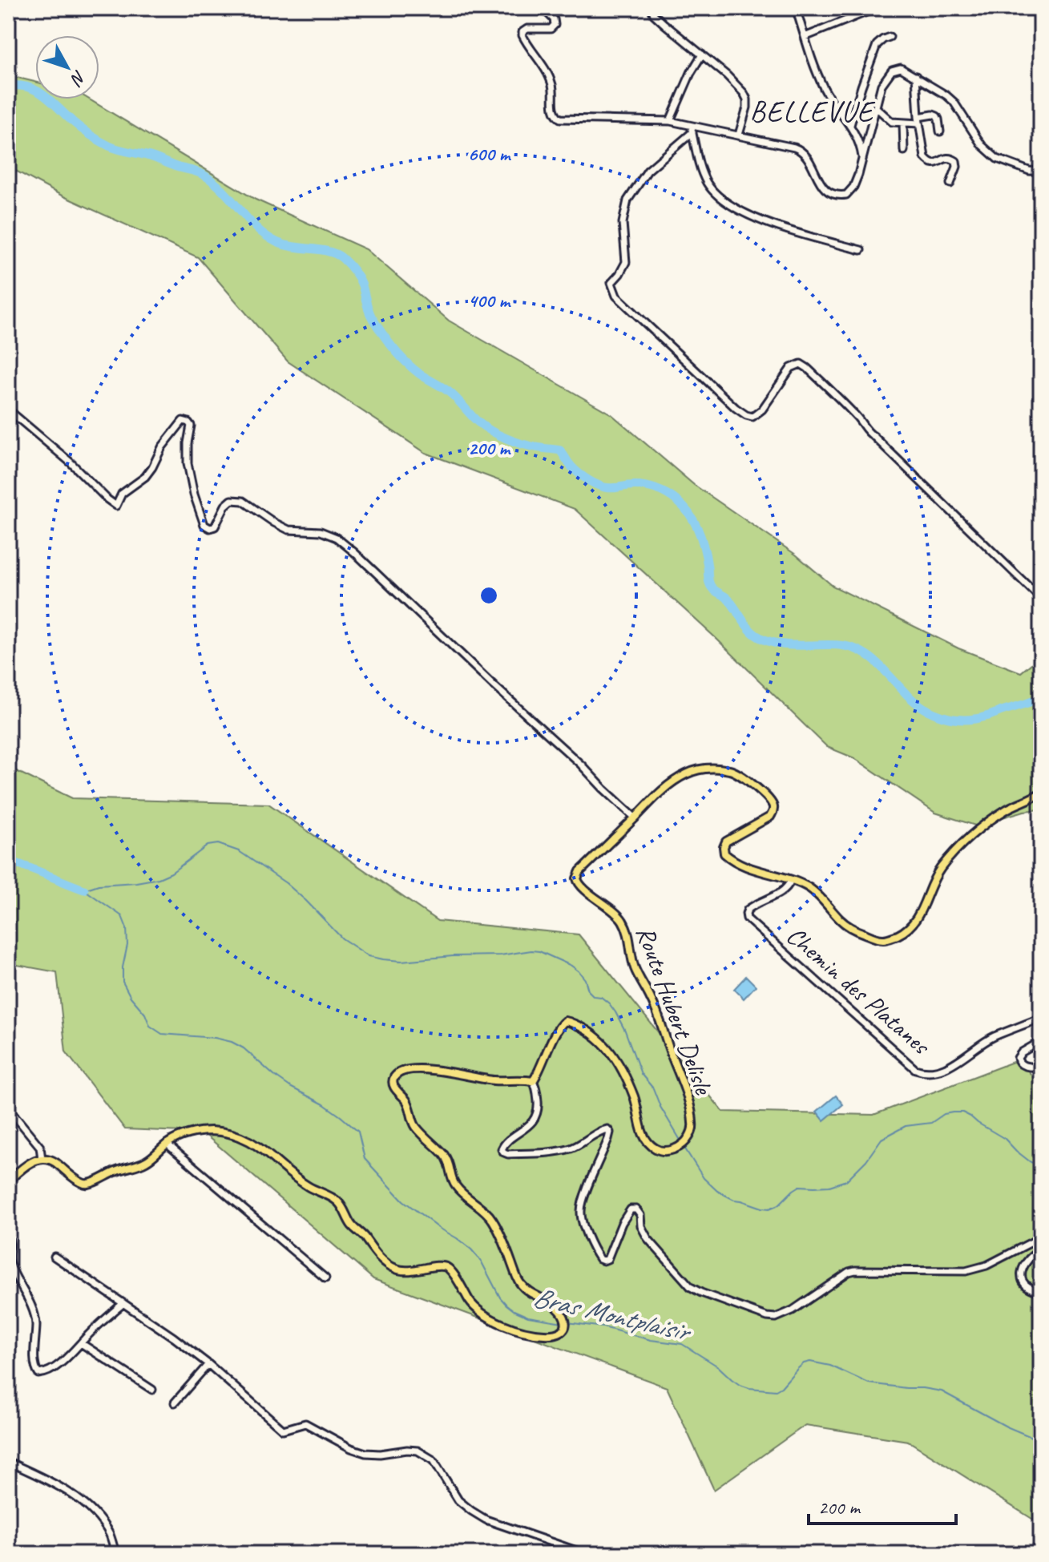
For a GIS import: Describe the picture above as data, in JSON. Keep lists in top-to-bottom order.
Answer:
{
  "streets": {
    "main road": ["Route Hubert Delisle"],
    "street": ["Chemin des Platanes"]
  },
  "crossings": [
    ["Chemin des Platanes", "Route Hubert Delisle"]
  ],
  "districts": ["BELLEVUE"],
  "water": ["Bras Montplaisir"],
  "scale_bar": "200 m",
  "north": "bottom right",
  "rings": ["600 m", "400 m", "200 m"]
}
